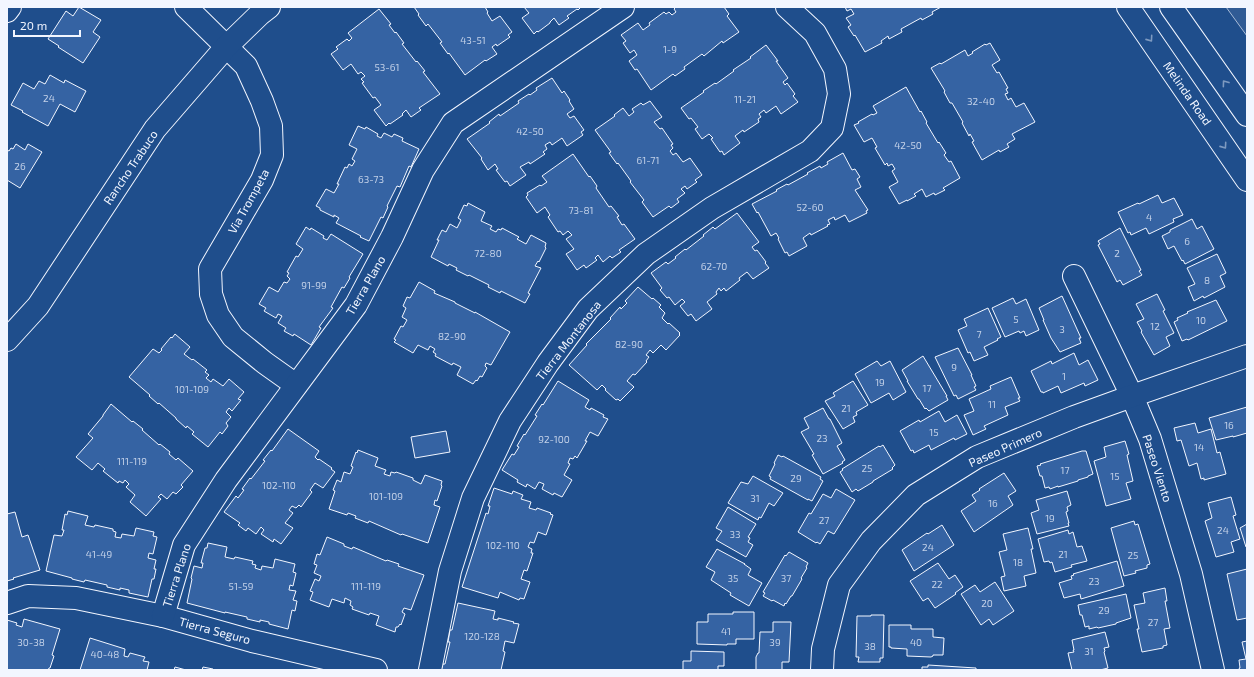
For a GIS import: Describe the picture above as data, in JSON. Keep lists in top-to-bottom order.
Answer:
{
  "streets": {
    "street": [
      "Melinda Road",
      "Rancho Trabuco",
      "Via Trompeta",
      "Tierra Plano",
      "Tierra Montanosa",
      "Paseo Primero",
      "Paseo Viento",
      "Tierra Seguro"
    ]
  },
  "crossings": [
    ["Rancho Trabuco", "Via Trompeta"],
    ["Via Trompeta", "Tierra Plano"],
    ["Tierra Plano", "Tierra Seguro"],
    ["Paseo Primero", "Paseo Viento"]
  ],
  "house_numbers": [
    "43-51",
    "1-9",
    "53-61",
    "24",
    "11-21",
    "32-40",
    "42-50",
    "42-50",
    "61-71",
    "26",
    "63-73",
    "52-60",
    "73-81",
    "4",
    "6",
    "72-80",
    "2",
    "62-70",
    "8",
    "91-99",
    "5",
    "10",
    "12",
    "3",
    "7",
    "82-90",
    "82-90",
    "9",
    "1",
    "19",
    "17",
    "101-109",
    "11",
    "21",
    "16",
    "15",
    "23",
    "92-100",
    "14",
    "111-119",
    "25",
    "17",
    "15",
    "29",
    "102-110",
    "101-109",
    "31",
    "16",
    "19",
    "27",
    "24",
    "33",
    "102-110",
    "24",
    "41-49",
    "21",
    "25",
    "18",
    "35",
    "37",
    "23",
    "22",
    "51-59",
    "111-119",
    "20",
    "29",
    "27",
    "41",
    "120-128",
    "30-38",
    "39",
    "40",
    "38",
    "31",
    "40-48"
  ],
  "scale_bar": "20 m"
}
